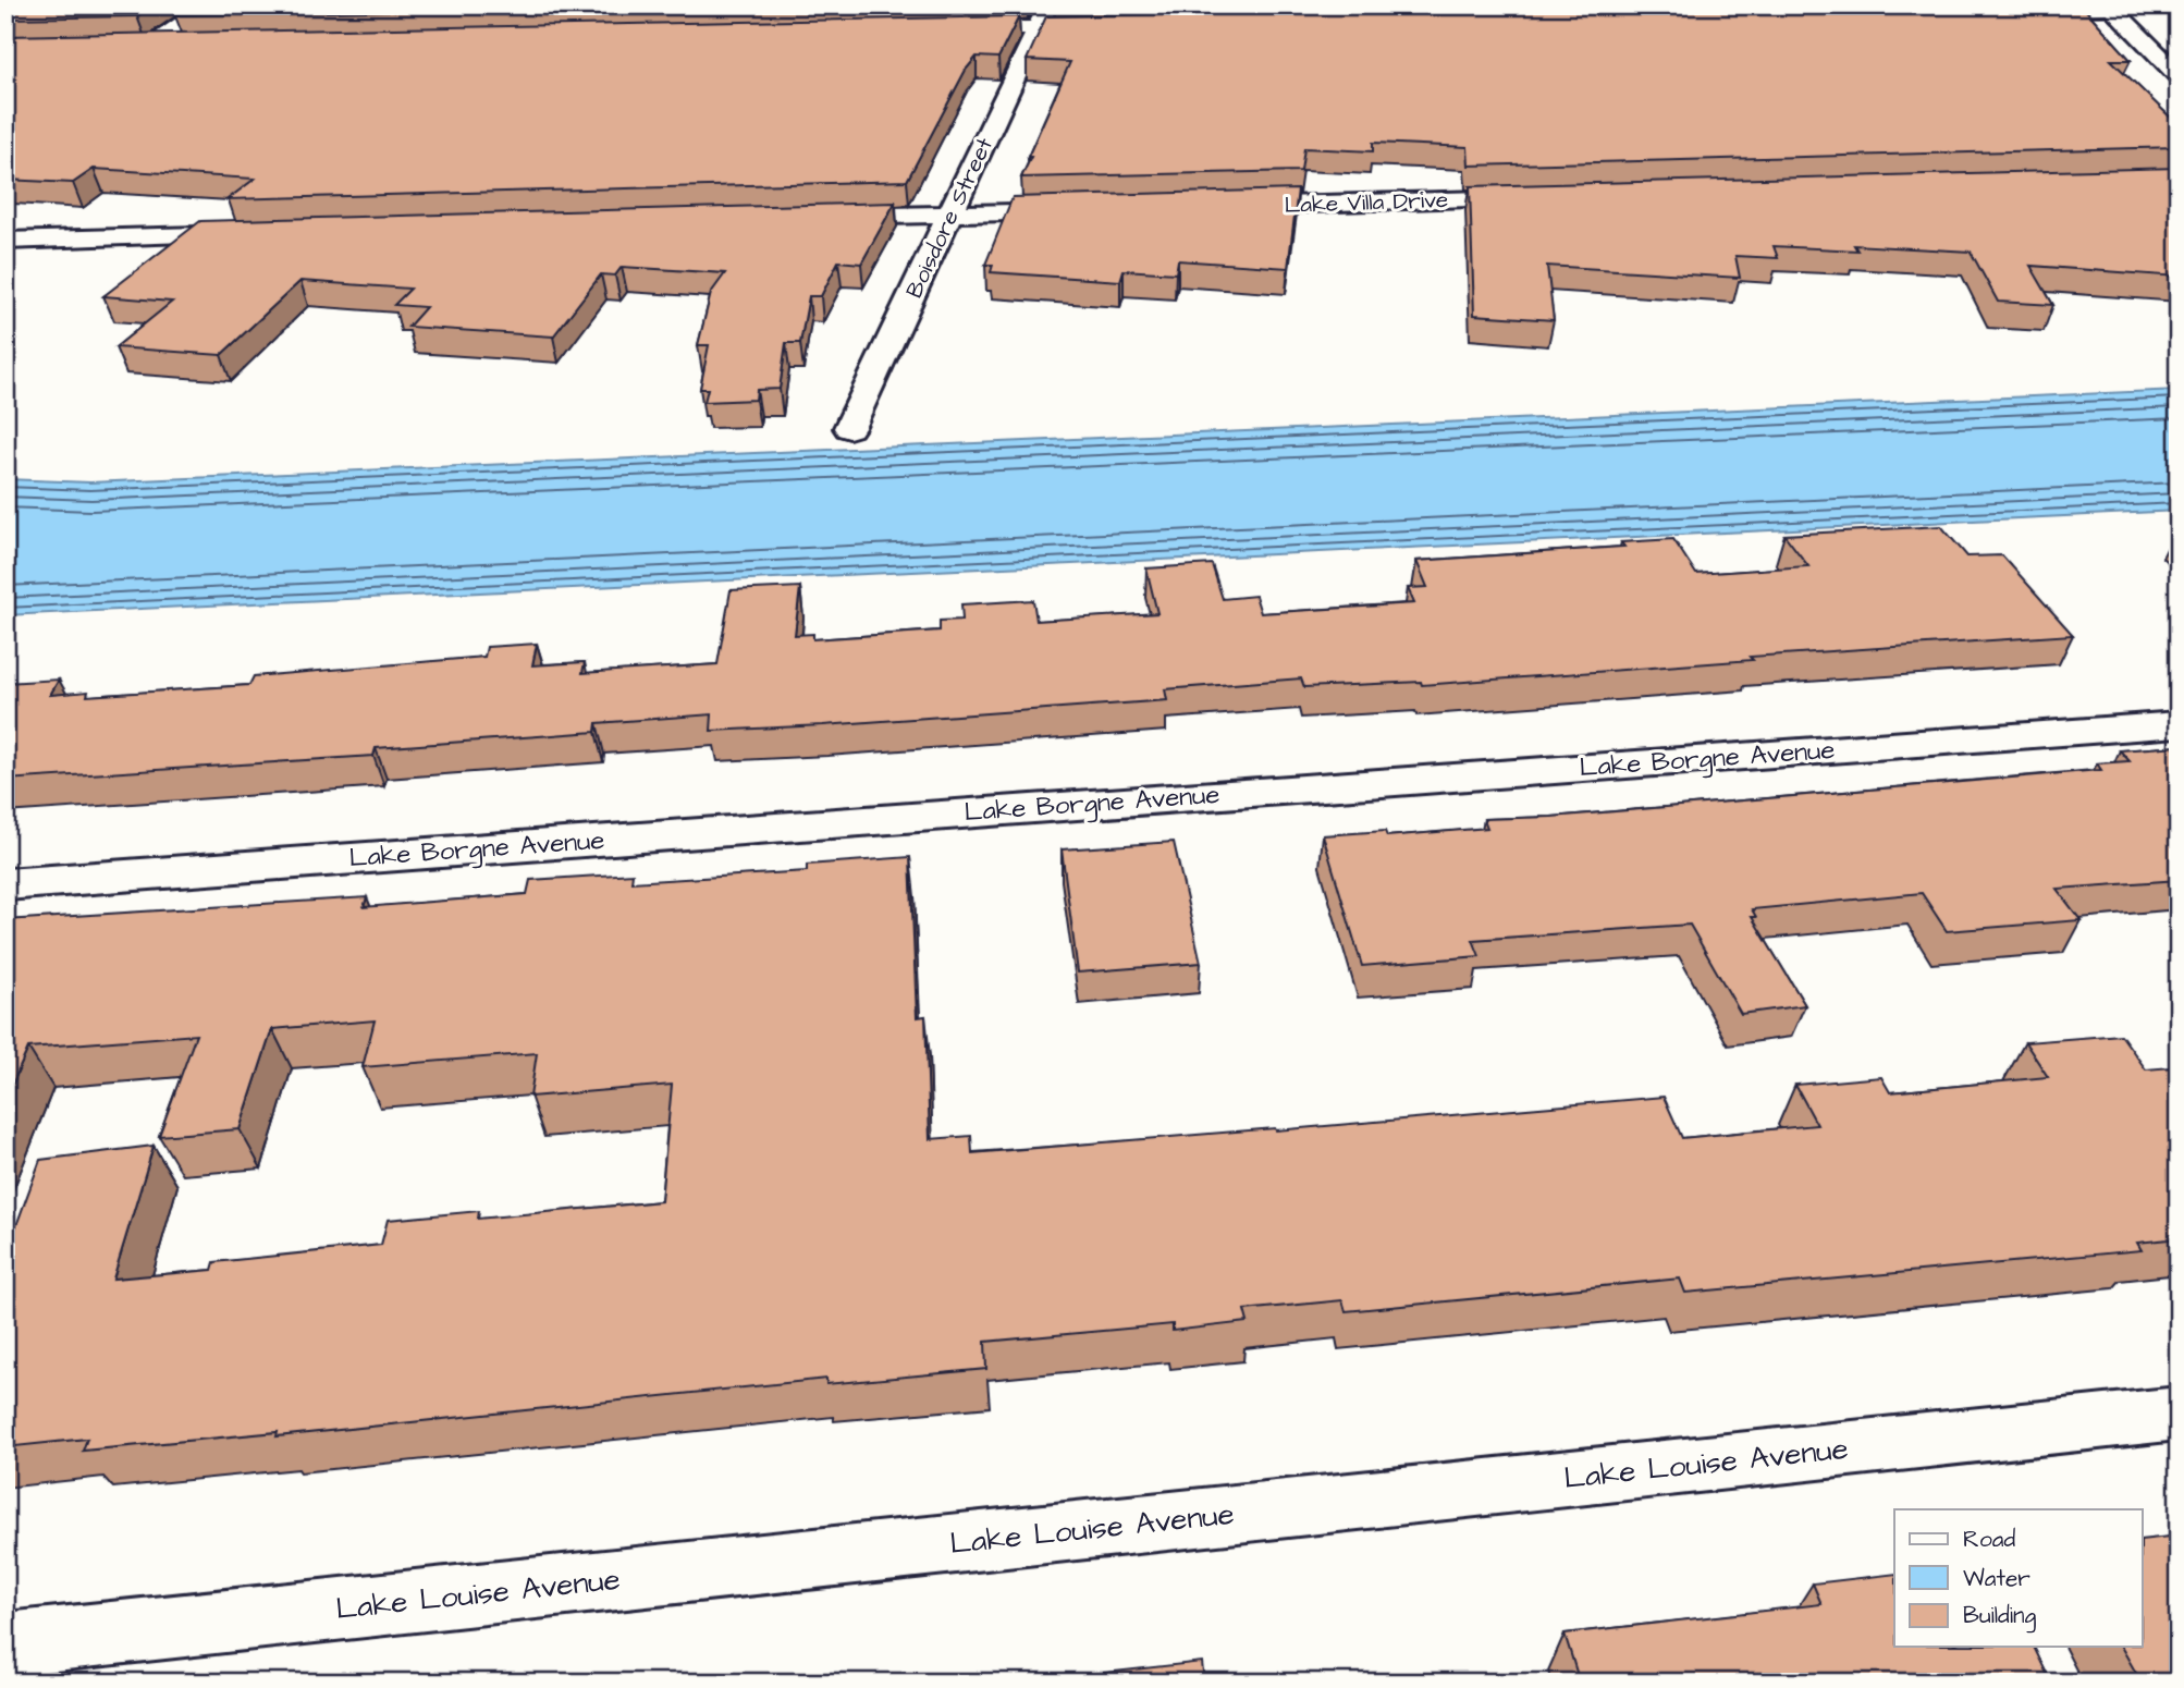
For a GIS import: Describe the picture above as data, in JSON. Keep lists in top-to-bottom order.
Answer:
{
  "streets": {
    "street": [
      "Lake Villa Drive",
      "Boisdore Street",
      "Lake Borgne Avenue",
      "Lake Louise Avenue"
    ]
  },
  "legend": ["Road", "Water", "Building"]
}
